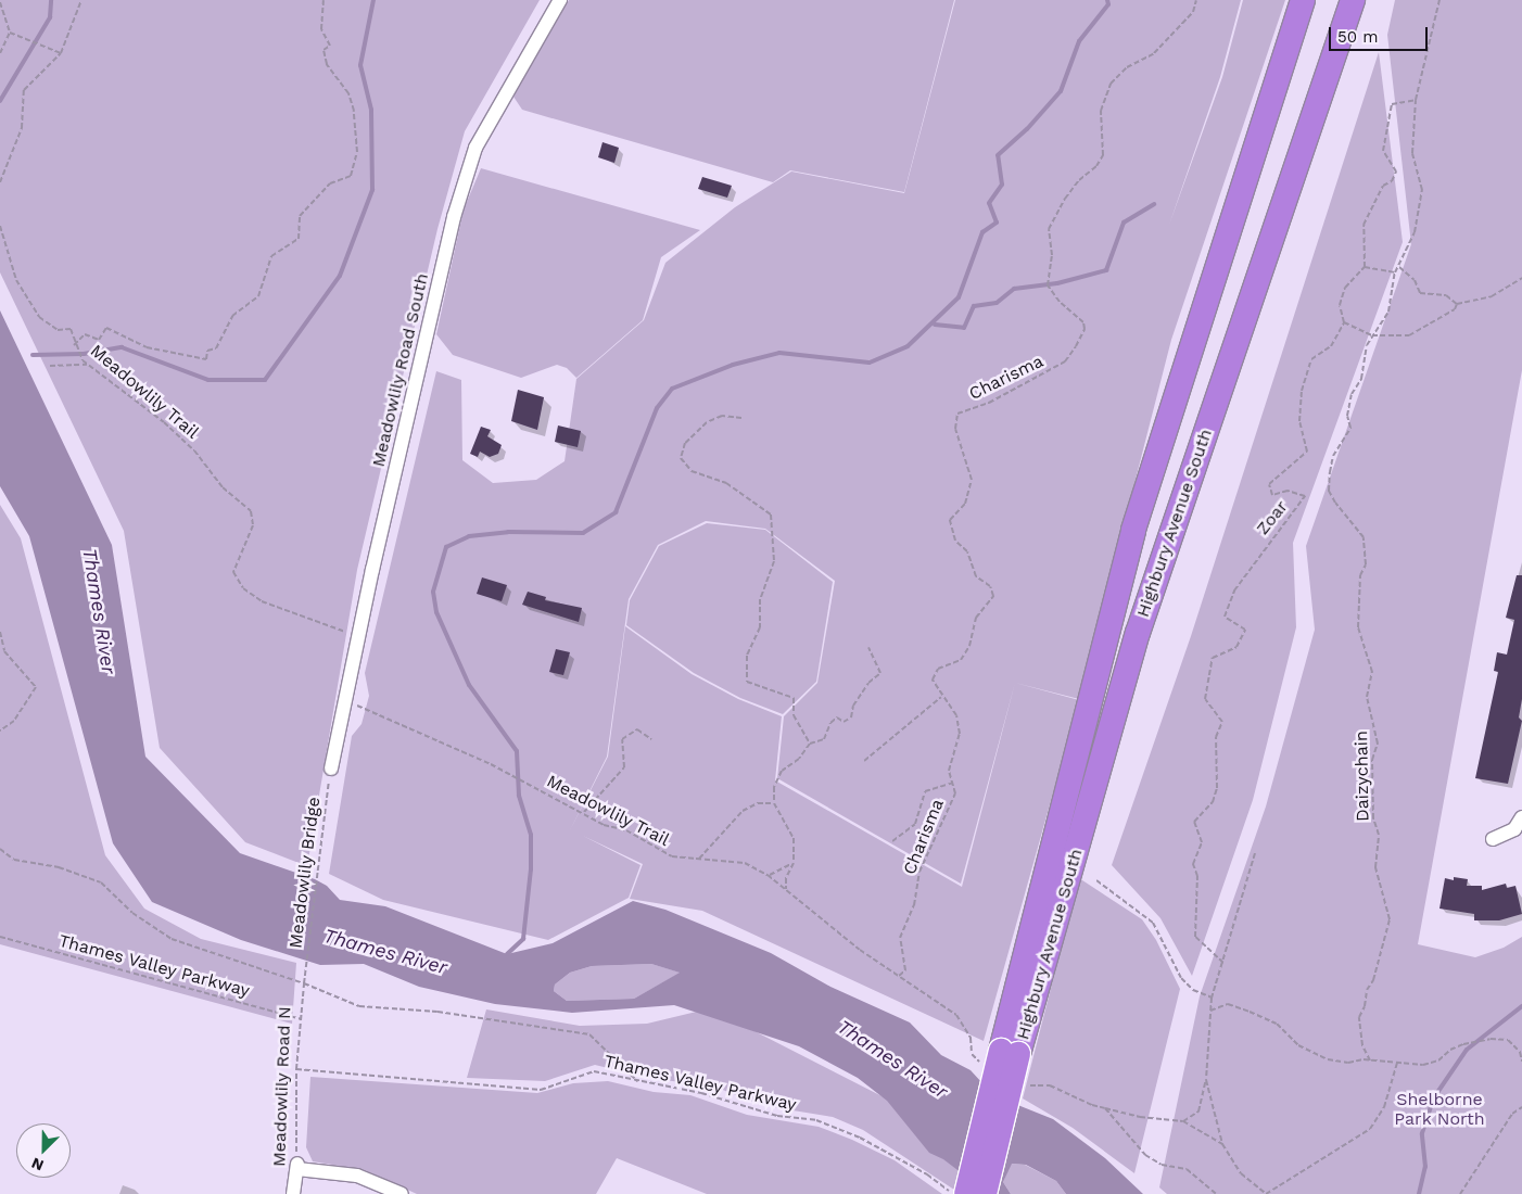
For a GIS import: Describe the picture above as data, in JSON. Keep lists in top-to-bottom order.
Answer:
{
  "streets": {
    "highway": ["Highbury Avenue South"],
    "street": ["Meadowlily Road South", "Meadowlily Road N"],
    "path": [
      "Charisma",
      "Meadowlily Trail",
      "Zoar",
      "Daizychain",
      "Meadowlily Bridge",
      "Thames Valley Parkway"
    ]
  },
  "crossings": [
    ["Meadowlily Road South", "Meadowlily Trail"],
    ["Meadowlily Road South", "Meadowlily Bridge"],
    ["Charisma", "Meadowlily Trail"],
    ["Meadowlily Trail", "Highbury Avenue South"],
    ["Meadowlily Bridge", "Meadowlily Road N"],
    ["Thames Valley Parkway", "Meadowlily Road N"]
  ],
  "water": ["Thames River"],
  "parks": ["Shelborne Park North"],
  "scale_bar": "50 m",
  "north": "bottom left"
}
